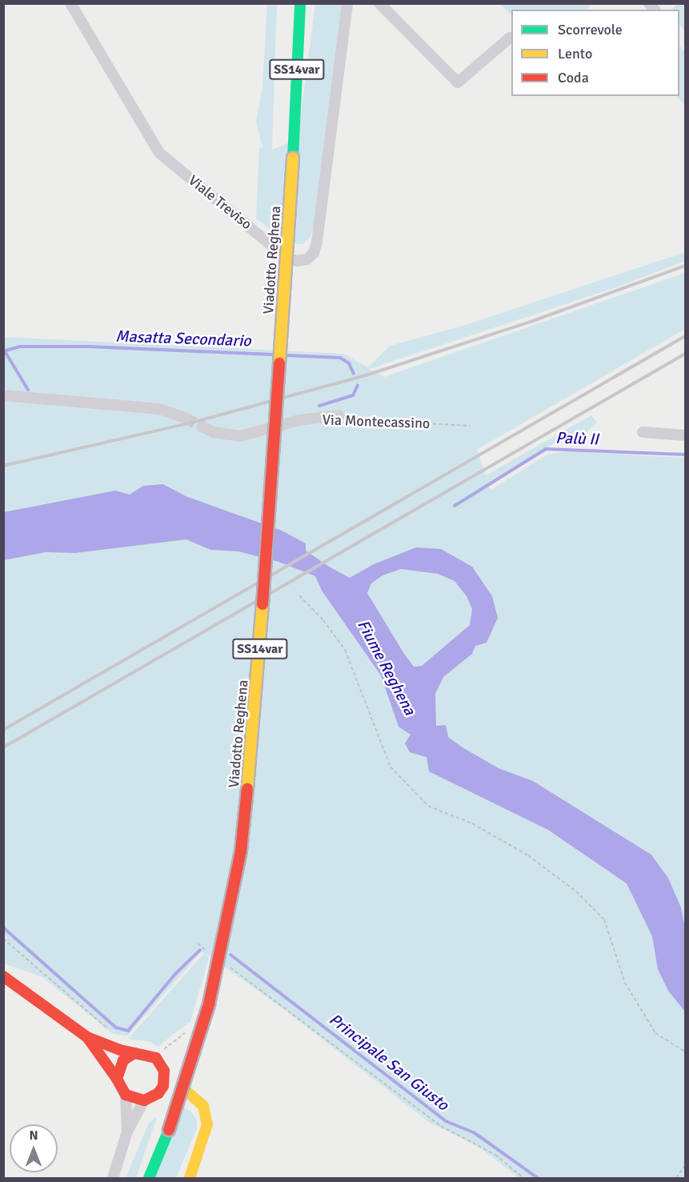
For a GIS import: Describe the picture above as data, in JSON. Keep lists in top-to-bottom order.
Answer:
{
  "streets": {
    "main road": ["SS14var", "Viadotto Reghena"],
    "street": ["Viale Treviso", "Via Montecassino"]
  },
  "crossings": [
    ["SS14var", "Viadotto Reghena"]
  ],
  "water": [
    "Masatta Secondario",
    "Palù II",
    "Fiume Reghena",
    "Principale San Giusto"
  ],
  "legend": ["Scorrevole", "Lento", "Coda"],
  "north": "top"
}
